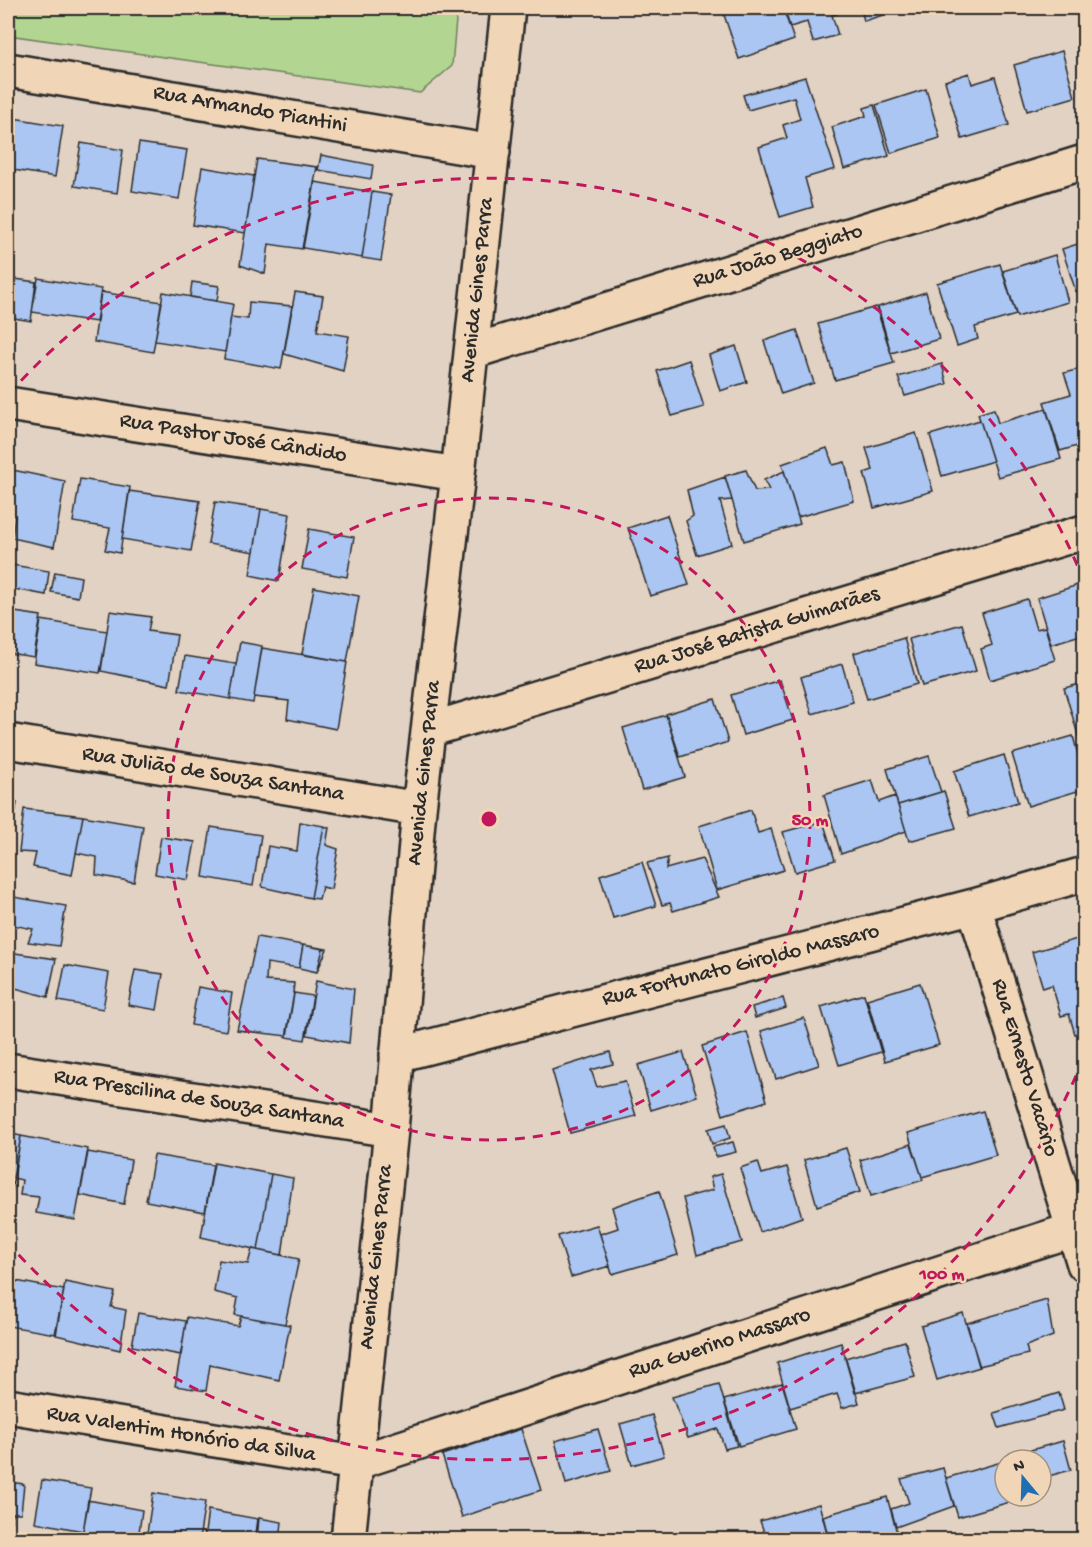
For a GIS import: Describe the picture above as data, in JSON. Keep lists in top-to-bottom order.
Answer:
{
  "streets": {
    "street": [
      "Rua Armando Piantini",
      "Rua João Beggiato",
      "Avenida Gines Parra",
      "Rua Pastor José Cândido",
      "Rua José Batista Guimarães",
      "Rua Julião de Souza Santana",
      "Rua Fortunato Giroldo Massaro",
      "Rua Ernesto Vacario",
      "Rua Prescilina de Souza Santana",
      "Rua Guerino Massaro",
      "Rua Valentim Honório da Silva"
    ]
  },
  "crossings": [
    ["Rua Armando Piantini", "Avenida Gines Parra"],
    ["Rua João Beggiato", "Avenida Gines Parra"],
    ["Avenida Gines Parra", "Rua Pastor José Cândido"],
    ["Avenida Gines Parra", "Rua José Batista Guimarães"],
    ["Avenida Gines Parra", "Rua Julião de Souza Santana"],
    ["Avenida Gines Parra", "Rua Fortunato Giroldo Massaro"],
    ["Avenida Gines Parra", "Rua Prescilina de Souza Santana"],
    ["Avenida Gines Parra", "Rua Guerino Massaro"],
    ["Avenida Gines Parra", "Rua Valentim Honório da Silva"],
    ["Rua Fortunato Giroldo Massaro", "Rua Ernesto Vacario"],
    ["Rua Ernesto Vacario", "Rua Guerino Massaro"],
    ["Rua Guerino Massaro", "Rua Valentim Honório da Silva"]
  ],
  "north": "top",
  "rings": ["50 m", "100 m"]
}
